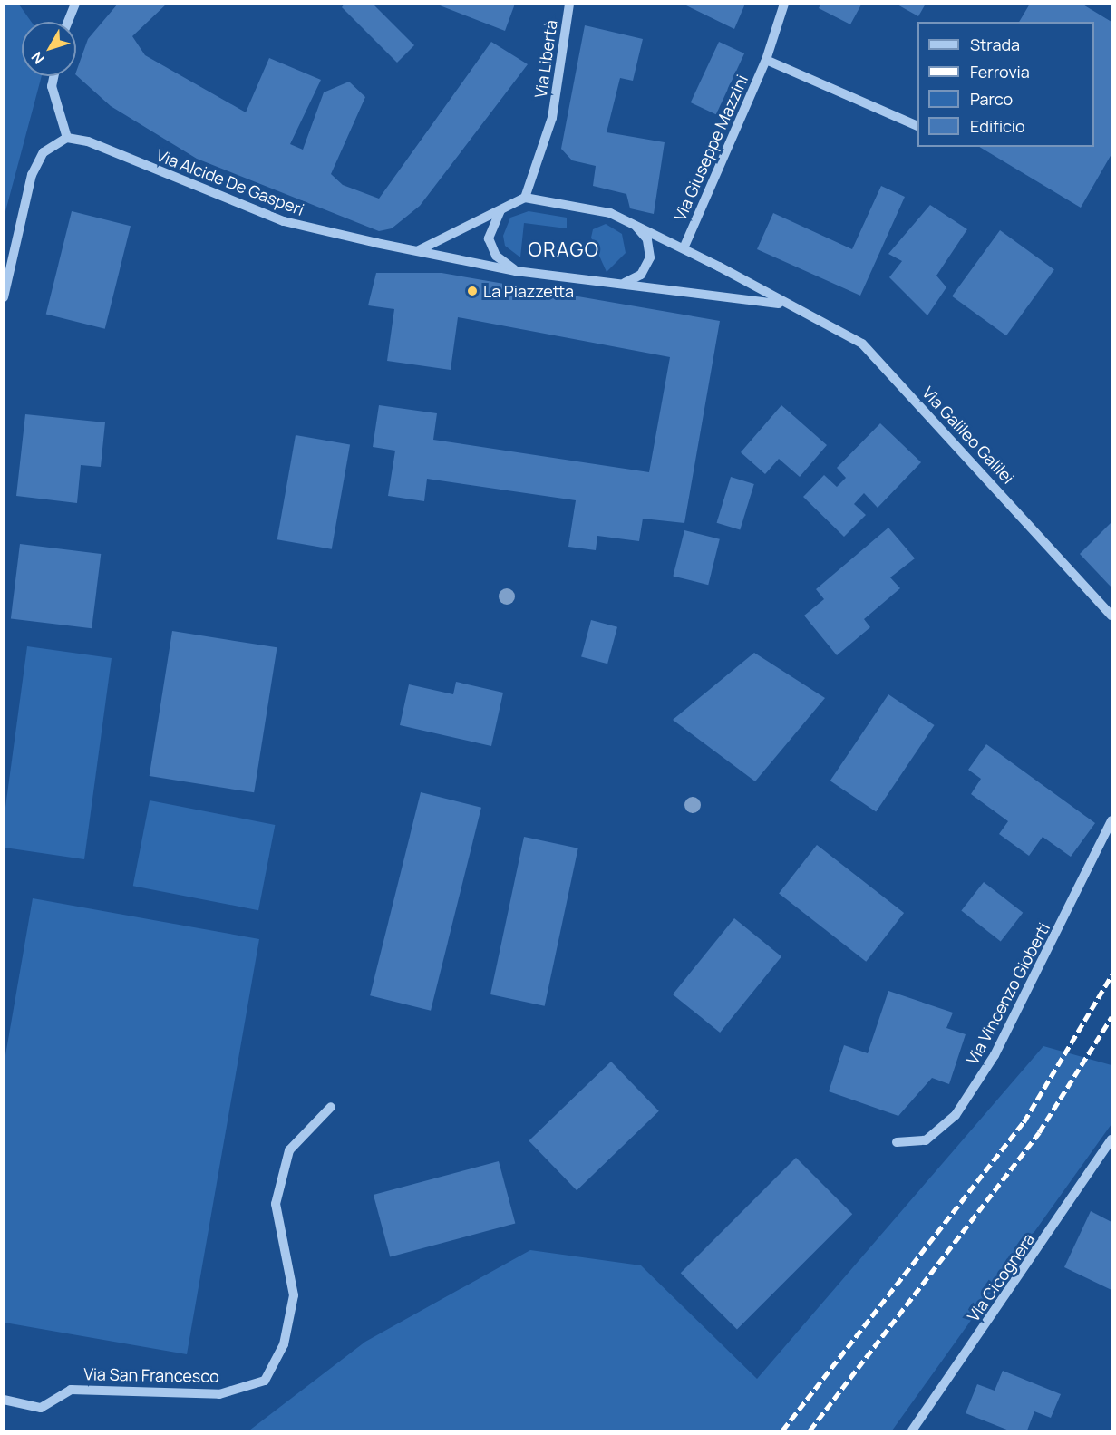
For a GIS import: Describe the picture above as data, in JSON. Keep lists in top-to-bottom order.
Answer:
{
  "streets": {
    "street": [
      "Via Libertà",
      "Via Giuseppe Mazzini",
      "Via Alcide De Gasperi",
      "Via Galileo Galilei",
      "Via Vincenzo Gioberti",
      "Via Cicognera",
      "Via San Francesco"
    ]
  },
  "crossings": [
    ["Via Libertà", "Via Galileo Galilei"],
    ["Via Giuseppe Mazzini", "Via Galileo Galilei"],
    ["Via Alcide De Gasperi", "Via Galileo Galilei"]
  ],
  "districts": ["ORAGO"],
  "places": ["La Piazzetta"],
  "legend": [
    "Strada",
    "Ferrovia",
    "Parco",
    "Edificio"
  ],
  "north": "bottom left"
}
